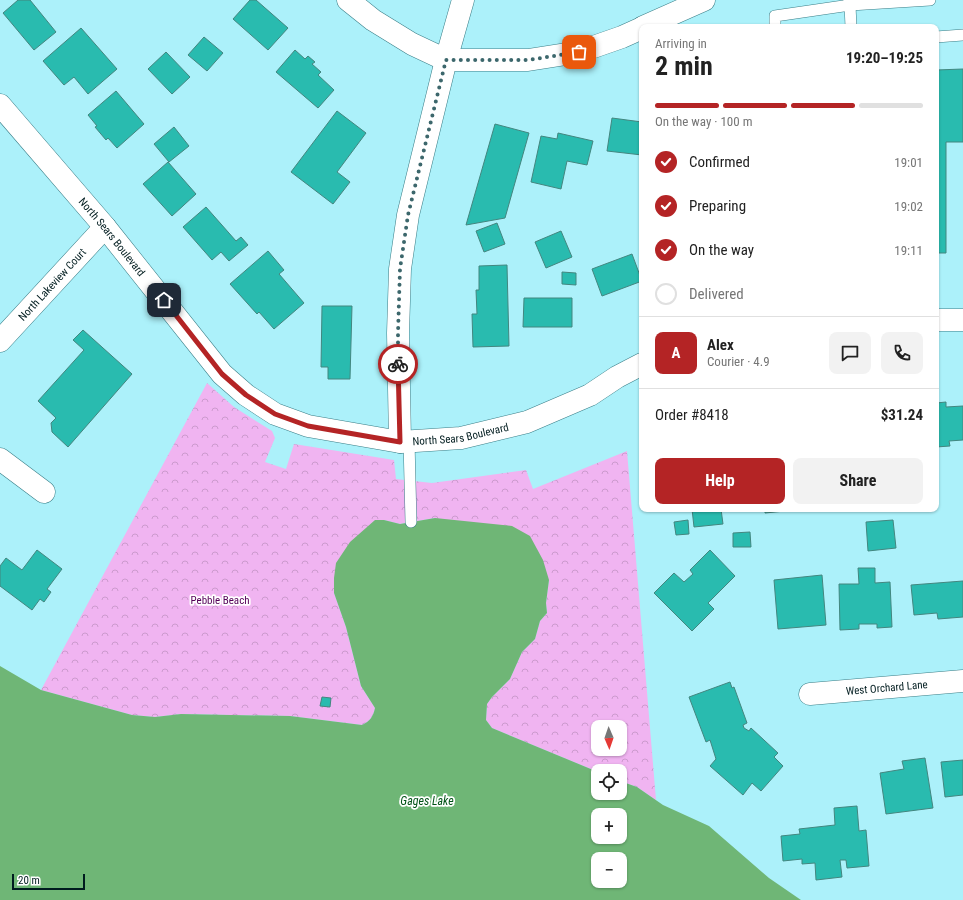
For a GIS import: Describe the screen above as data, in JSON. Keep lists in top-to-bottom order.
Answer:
{
  "streets": {
    "street": ["North Sears Boulevard", "North Lakeview Court", "West Orchard Lane"]
  },
  "crossings": [
    ["North Sears Boulevard", "North Lakeview Court"]
  ],
  "water": ["Gages Lake"],
  "parks": ["Pebble Beach"],
  "scale_bar": "20 m",
  "north": "bottom",
  "page": {
    "heading": ["2 min", "Arriving in", "19:20–19:25"],
    "panel": [
      "Alex",
      "Courier · 4.9",
      "Order #8418",
      "$31.24"
    ],
    "bar": "On the way · 100 m",
    "list": [
      ["Confirmed", "19:01"],
      ["Preparing", "19:02"],
      ["On the way", "19:11"],
      "Delivered"
    ],
    "round": "A",
    "buttons": ["Help", "Share"],
    "map_buttons": ["+", "−"],
    "scale": "20 m"
  }
}
